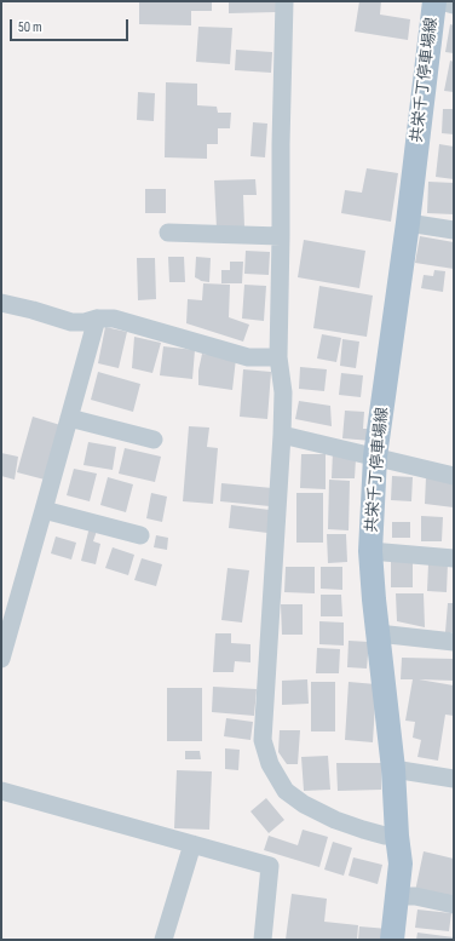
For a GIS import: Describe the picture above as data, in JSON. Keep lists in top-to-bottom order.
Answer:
{
  "streets": {
    "main road": ["共栄千丁停車場線"]
  },
  "scale_bar": "50 m"
}
